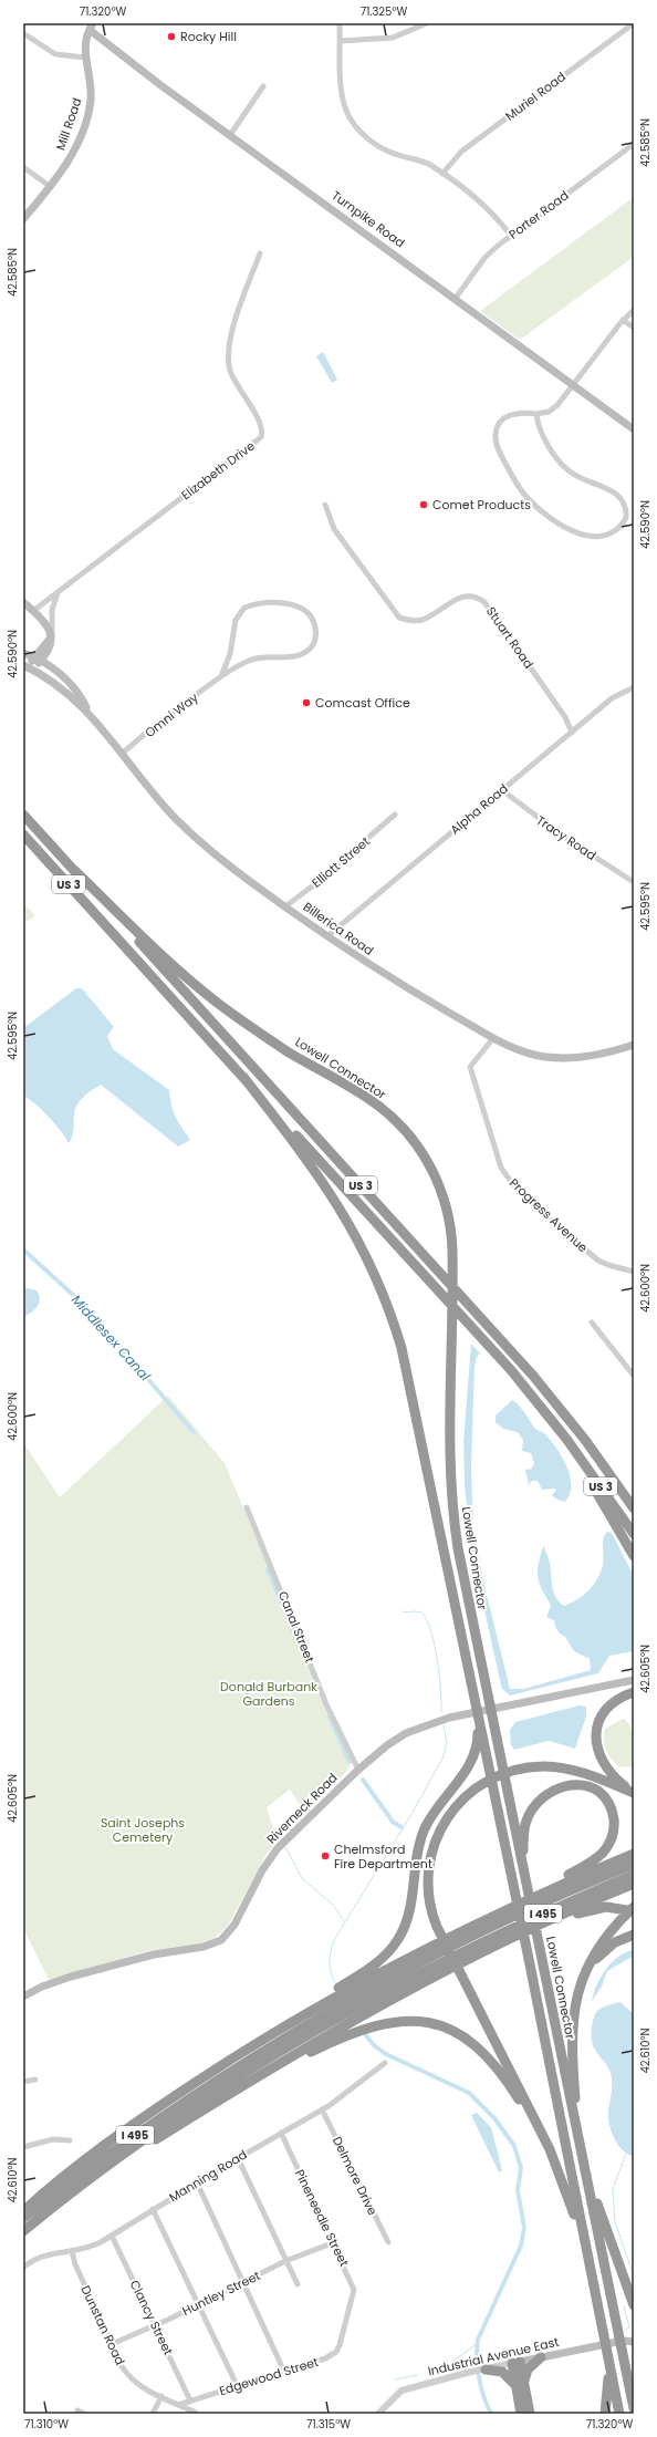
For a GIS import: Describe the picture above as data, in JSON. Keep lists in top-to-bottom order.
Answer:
{
  "streets": {
    "highway": ["US 3", "Lowell Connector", "I 495"],
    "main road": [
      "Mill Road",
      "Turnpike Road",
      "Billerica Road",
      "Riverneck Road",
      "Industrial Avenue East"
    ],
    "street": [
      "Muriel Road",
      "Porter Road",
      "Elizabeth Drive",
      "Stuart Road",
      "Omni Way",
      "Alpha Road",
      "Tracy Road",
      "Elliott Street",
      "Progress Avenue",
      "Canal Street",
      "Manning Road",
      "Delmore Drive",
      "Pineneedle Street",
      "Huntley Street",
      "Clancy Street",
      "Dunstan Road",
      "Edgewood Street"
    ]
  },
  "crossings": [
    ["Mill Road", "Turnpike Road"],
    ["Porter Road", "Turnpike Road"],
    ["Stuart Road", "Alpha Road"],
    ["Omni Way", "Billerica Road"],
    ["Alpha Road", "Tracy Road"],
    ["Alpha Road", "Billerica Road"],
    ["Elliott Street", "Billerica Road"],
    ["US 3", "Lowell Connector"],
    ["Billerica Road", "Progress Avenue"],
    ["Canal Street", "Riverneck Road"],
    ["Manning Road", "Delmore Drive"],
    ["Manning Road", "Pineneedle Street"],
    ["Manning Road", "Clancy Street"],
    ["Manning Road", "Dunstan Road"],
    ["Pineneedle Street", "Huntley Street"],
    ["Pineneedle Street", "Edgewood Street"],
    ["Huntley Street", "Clancy Street"],
    ["Huntley Street", "Dunstan Road"],
    ["Clancy Street", "Edgewood Street"],
    ["Dunstan Road", "Edgewood Street"]
  ],
  "water": ["Middlesex Canal"],
  "parks": ["Donald Burbank Gardens", "Saint Josephs Cemetery"],
  "places": [
    "Rocky Hill",
    "Comet Products",
    "Comcast Office",
    "Chelmsford Fire Department"
  ],
  "coordinates": [
    "71.320°W",
    "71.325°W",
    "42.585°N",
    "42.590°N",
    "42.595°N",
    "42.600°N",
    "42.605°N",
    "42.610°N",
    "71.310°W",
    "71.315°W"
  ]
}
